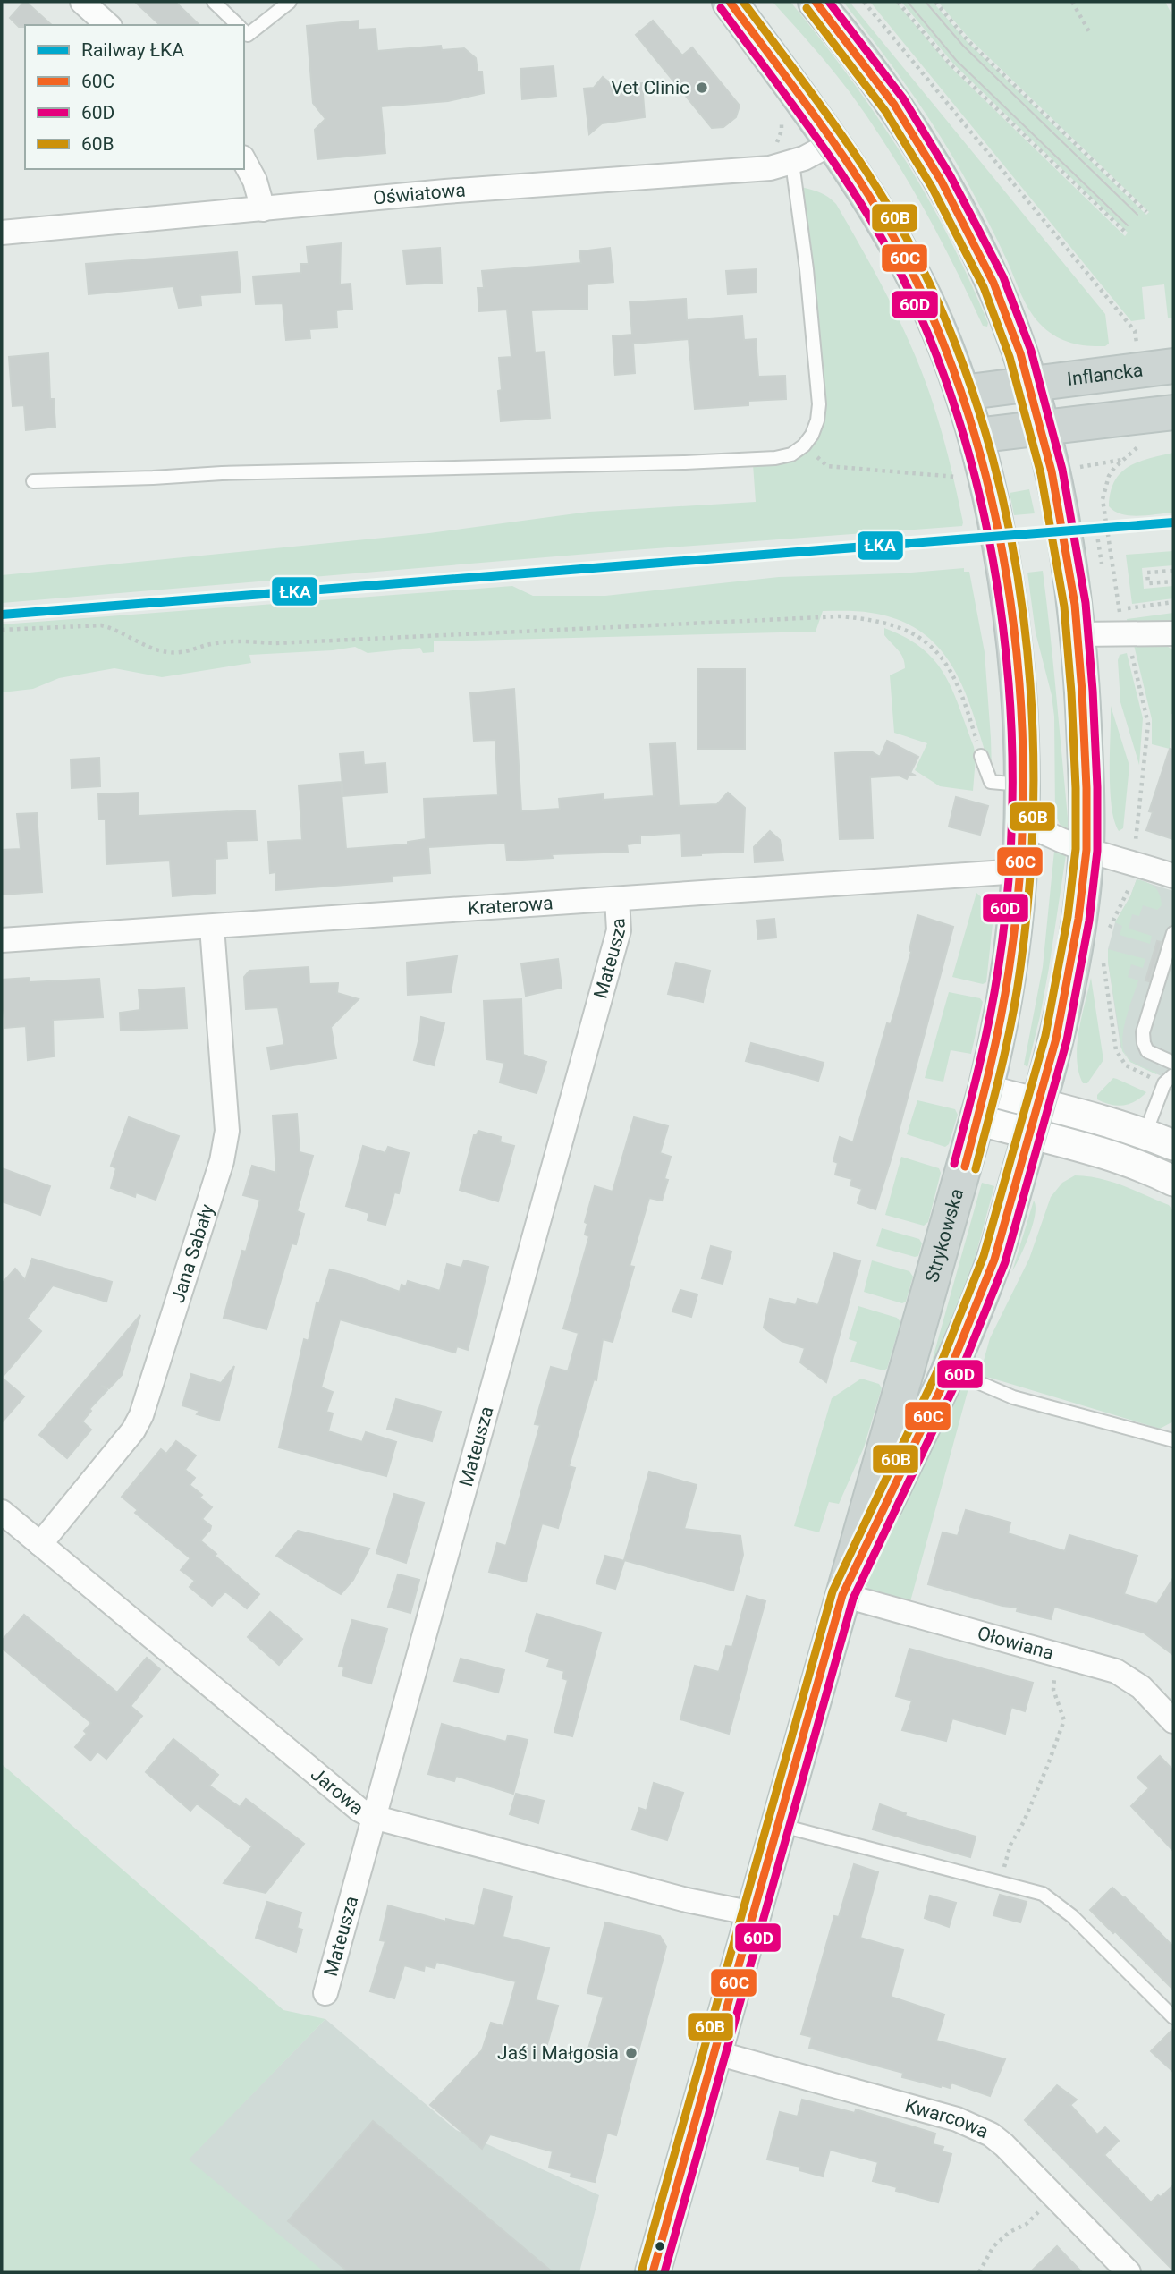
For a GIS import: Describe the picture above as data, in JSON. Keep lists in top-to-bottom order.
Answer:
{
  "streets": {
    "main road": ["Inflancka", "Strykowska"],
    "street": [
      "Oświatowa",
      "Kraterowa",
      "Mateusza",
      "Jana Sabały",
      "Ołowiana",
      "Jarowa",
      "Kwarcowa"
    ]
  },
  "crossings": [
    ["Oświatowa", "Strykowska"],
    ["Inflancka", "Strykowska"],
    ["Kraterowa", "Mateusza"],
    ["Kraterowa", "Strykowska"],
    ["Kraterowa", "Jana Sabały"],
    ["Mateusza", "Jarowa"],
    ["Strykowska", "Ołowiana"],
    ["Strykowska", "Jarowa"],
    ["Strykowska", "Kwarcowa"],
    ["Jana Sabały", "Jarowa"]
  ],
  "places": ["Vet Clinic", "Jaś i Małgosia"],
  "lines": [
    "transit line 60C",
    "transit line 60D",
    "transit line 60B",
    "rail line ŁKA"
  ],
  "legend": [
    "Railway ŁKA",
    "60C",
    "60D",
    "60B"
  ]
}
